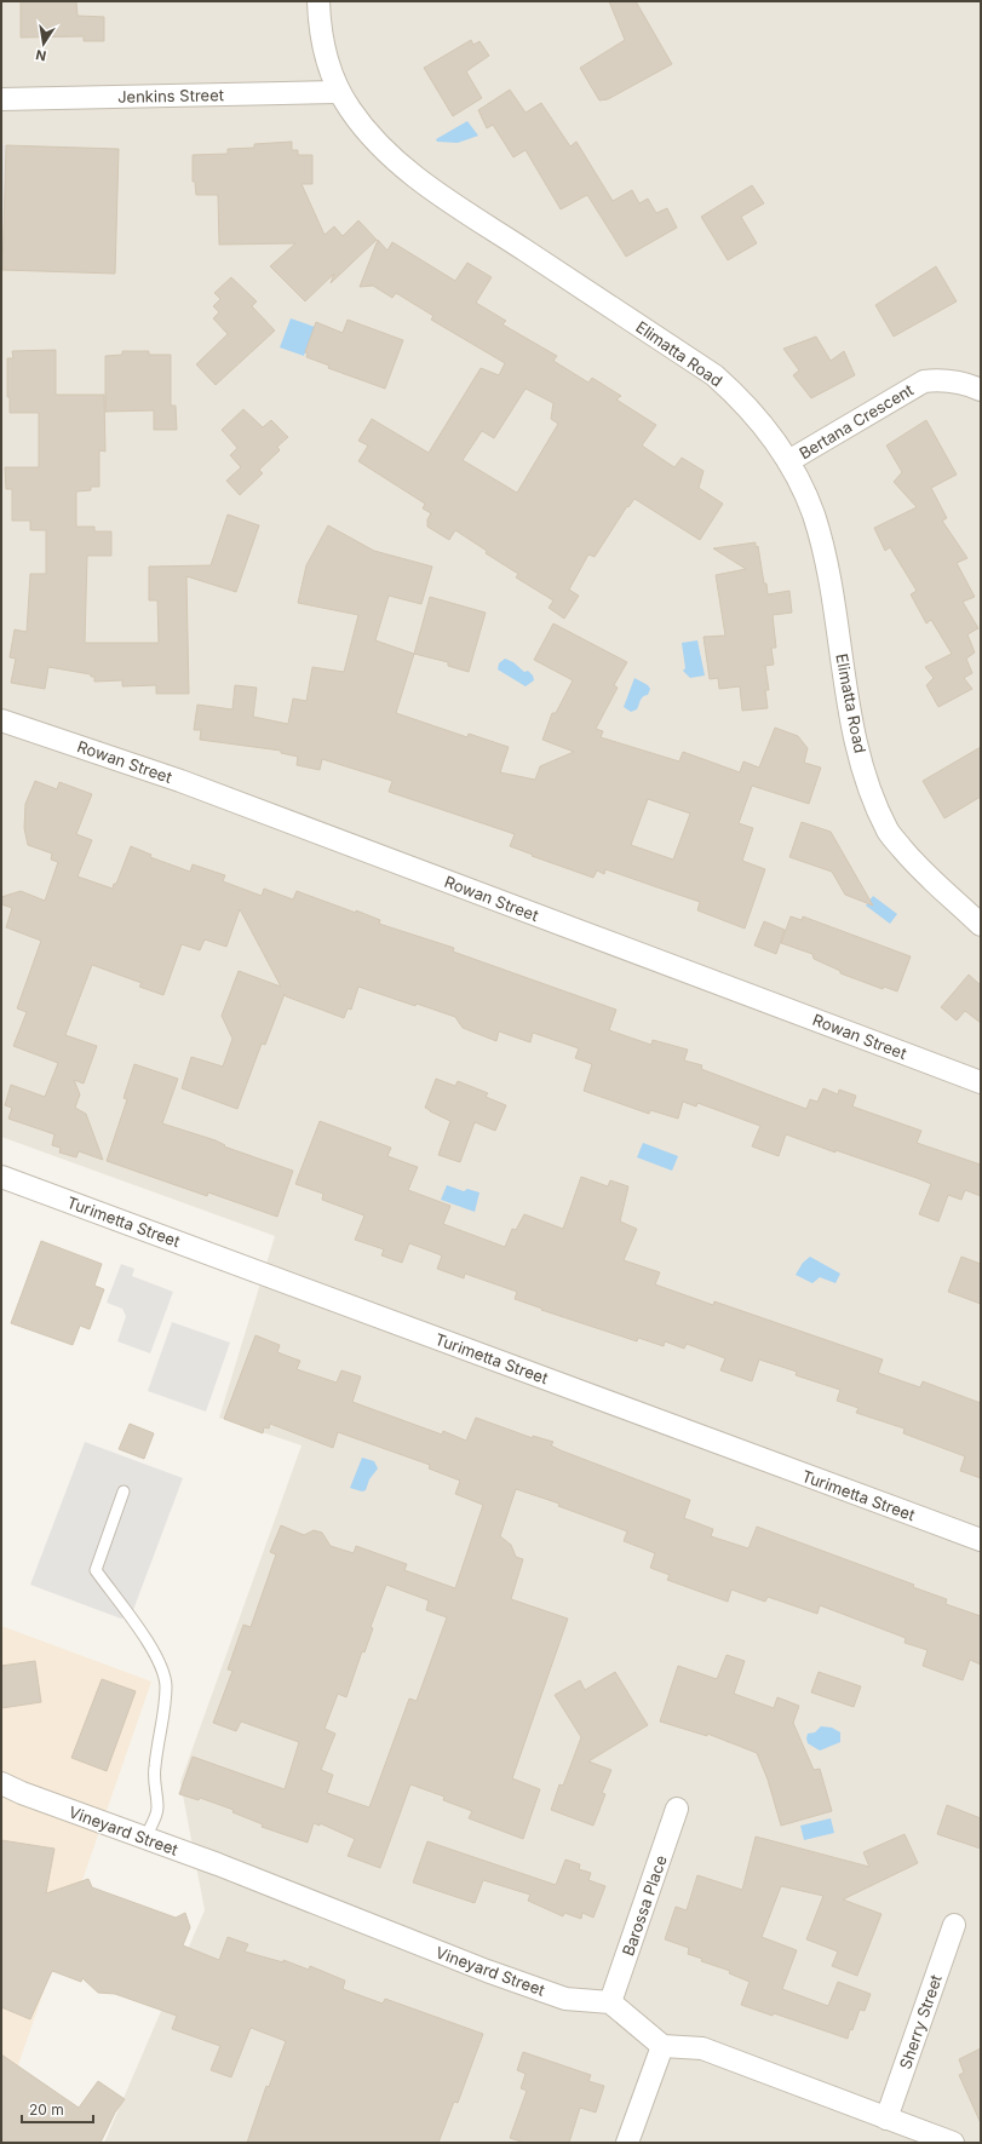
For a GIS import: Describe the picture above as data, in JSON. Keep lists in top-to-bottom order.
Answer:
{
  "streets": {
    "street": [
      "Jenkins Street",
      "Elimatta Road",
      "Bertana Crescent",
      "Rowan Street",
      "Turimetta Street",
      "Vineyard Street",
      "Barossa Place",
      "Sherry Street"
    ]
  },
  "crossings": [
    ["Jenkins Street", "Elimatta Road"],
    ["Elimatta Road", "Bertana Crescent"],
    ["Vineyard Street", "Barossa Place"]
  ],
  "scale_bar": "20 m",
  "north": "bottom"
}
